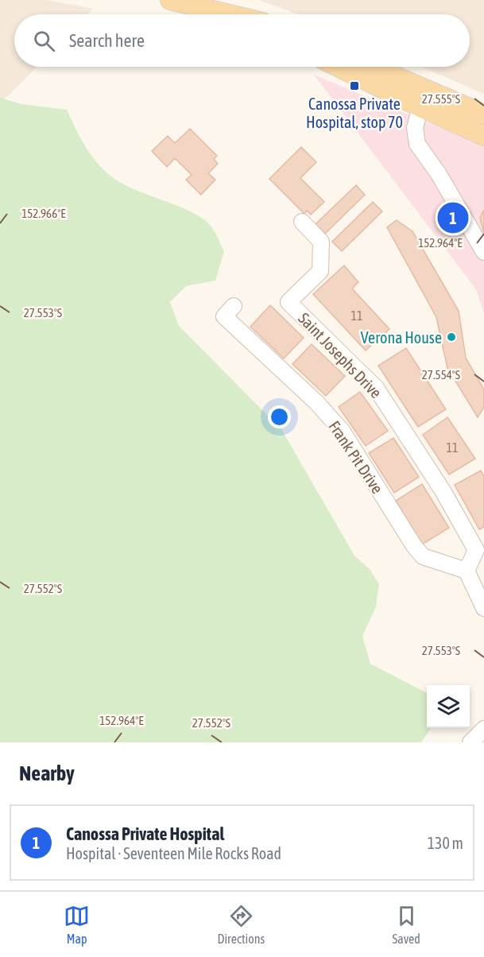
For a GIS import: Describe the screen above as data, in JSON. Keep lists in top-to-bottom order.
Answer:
{
  "streets": {
    "street": ["Saint Josephs Drive", "Frank Pit Drive"]
  },
  "crossings": [
    ["Saint Josephs Drive", "Frank Pit Drive"]
  ],
  "places": {
    "transit": ["Canossa Private Hospital, stop 70"],
    "other": ["Verona House"]
  },
  "house_numbers": ["11", "11"],
  "page": {
    "search": "Search here",
    "pins": "1",
    "heading": "Nearby",
    "list": [
      {
        "mark": "1",
        "name": "Canossa Private Hospital",
        "note": "Hospital · Seventeen Mile Rocks Road",
        "value": "130 m"
      }
    ],
    "nav": ["Map", "Directions", "Saved"]
  },
  "coordinates": [
    "27.555°S",
    "152.966°E",
    "152.964°E",
    "27.553°S",
    "27.554°S",
    "27.552°S"
  ]
}
